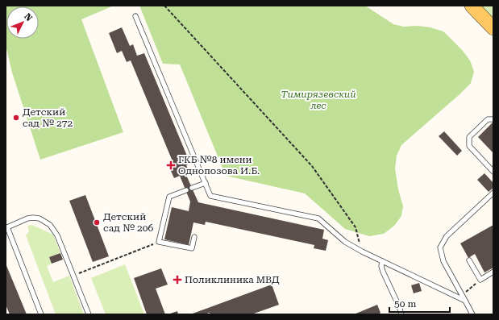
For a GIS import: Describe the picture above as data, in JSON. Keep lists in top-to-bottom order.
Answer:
{
  "parks": ["Тимирязевский лес"],
  "places": {
    "other": ["Детский сад № 272", "Детский сад № 206"],
    "health": ["ГКБ №8 имени Однопозова И.Б.", "Поликлиника МВД"]
  },
  "scale_bar": "50 m",
  "north": "top right"
}
